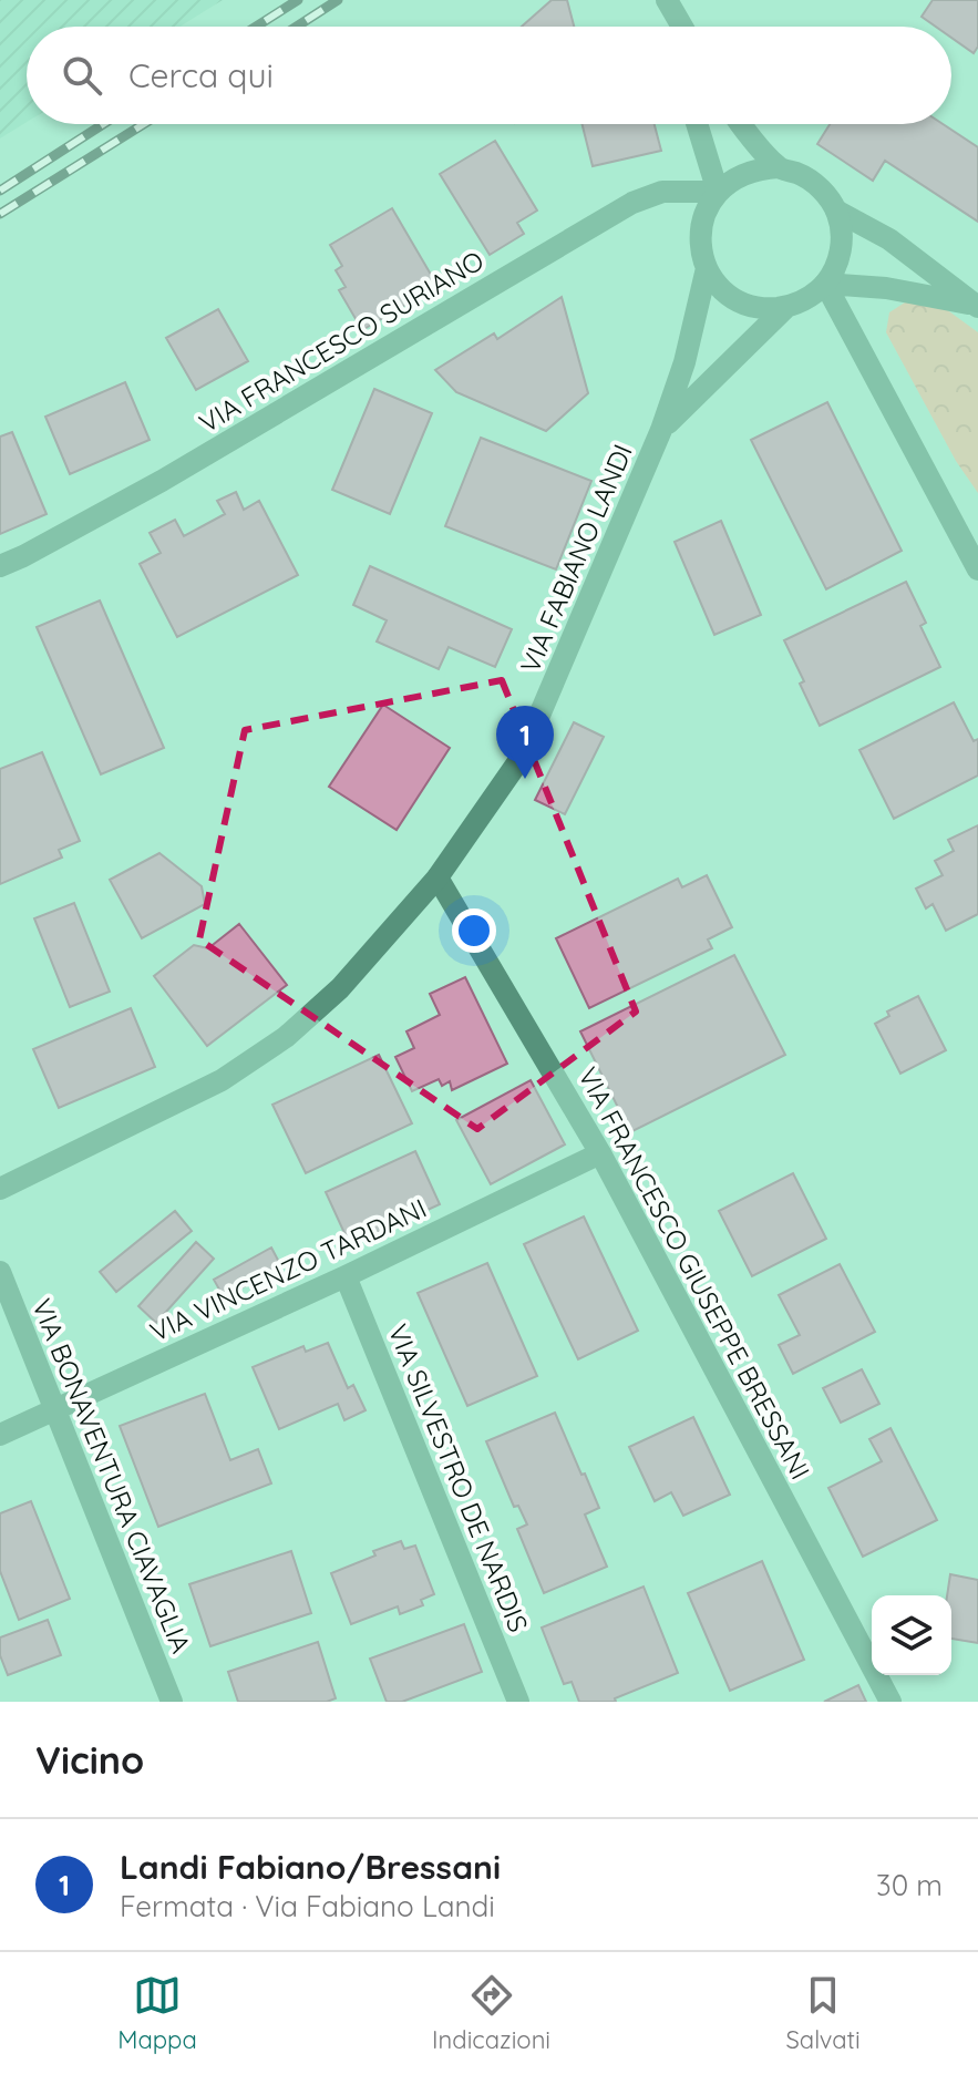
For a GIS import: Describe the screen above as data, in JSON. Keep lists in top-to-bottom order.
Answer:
{
  "streets": {
    "street": [
      "VIA FRANCESCO SURIANO",
      "VIA FABIANO LANDI",
      "VIA VINCENZO TARDANI",
      "VIA FRANCESCO GIUSEPPE BRESSANI",
      "VIA BONAVENTURA CIAVAGLIA",
      "VIA SILVESTRO DE NARDIS"
    ]
  },
  "crossings": [
    ["VIA FRANCESCO SURIANO", "VIA FABIANO LANDI"],
    ["VIA FABIANO LANDI", "VIA FRANCESCO GIUSEPPE BRESSANI"],
    ["VIA VINCENZO TARDANI", "VIA FRANCESCO GIUSEPPE BRESSANI"],
    ["VIA VINCENZO TARDANI", "VIA BONAVENTURA CIAVAGLIA"],
    ["VIA VINCENZO TARDANI", "VIA SILVESTRO DE NARDIS"]
  ],
  "page": {
    "search": "Cerca qui",
    "pins": "1",
    "heading": "Vicino",
    "list": [
      {
        "mark": "1",
        "name": "Landi Fabiano/Bressani",
        "note": "Fermata · Via Fabiano Landi",
        "value": "30 m"
      }
    ],
    "nav": ["Mappa", "Indicazioni", "Salvati"]
  }
}
